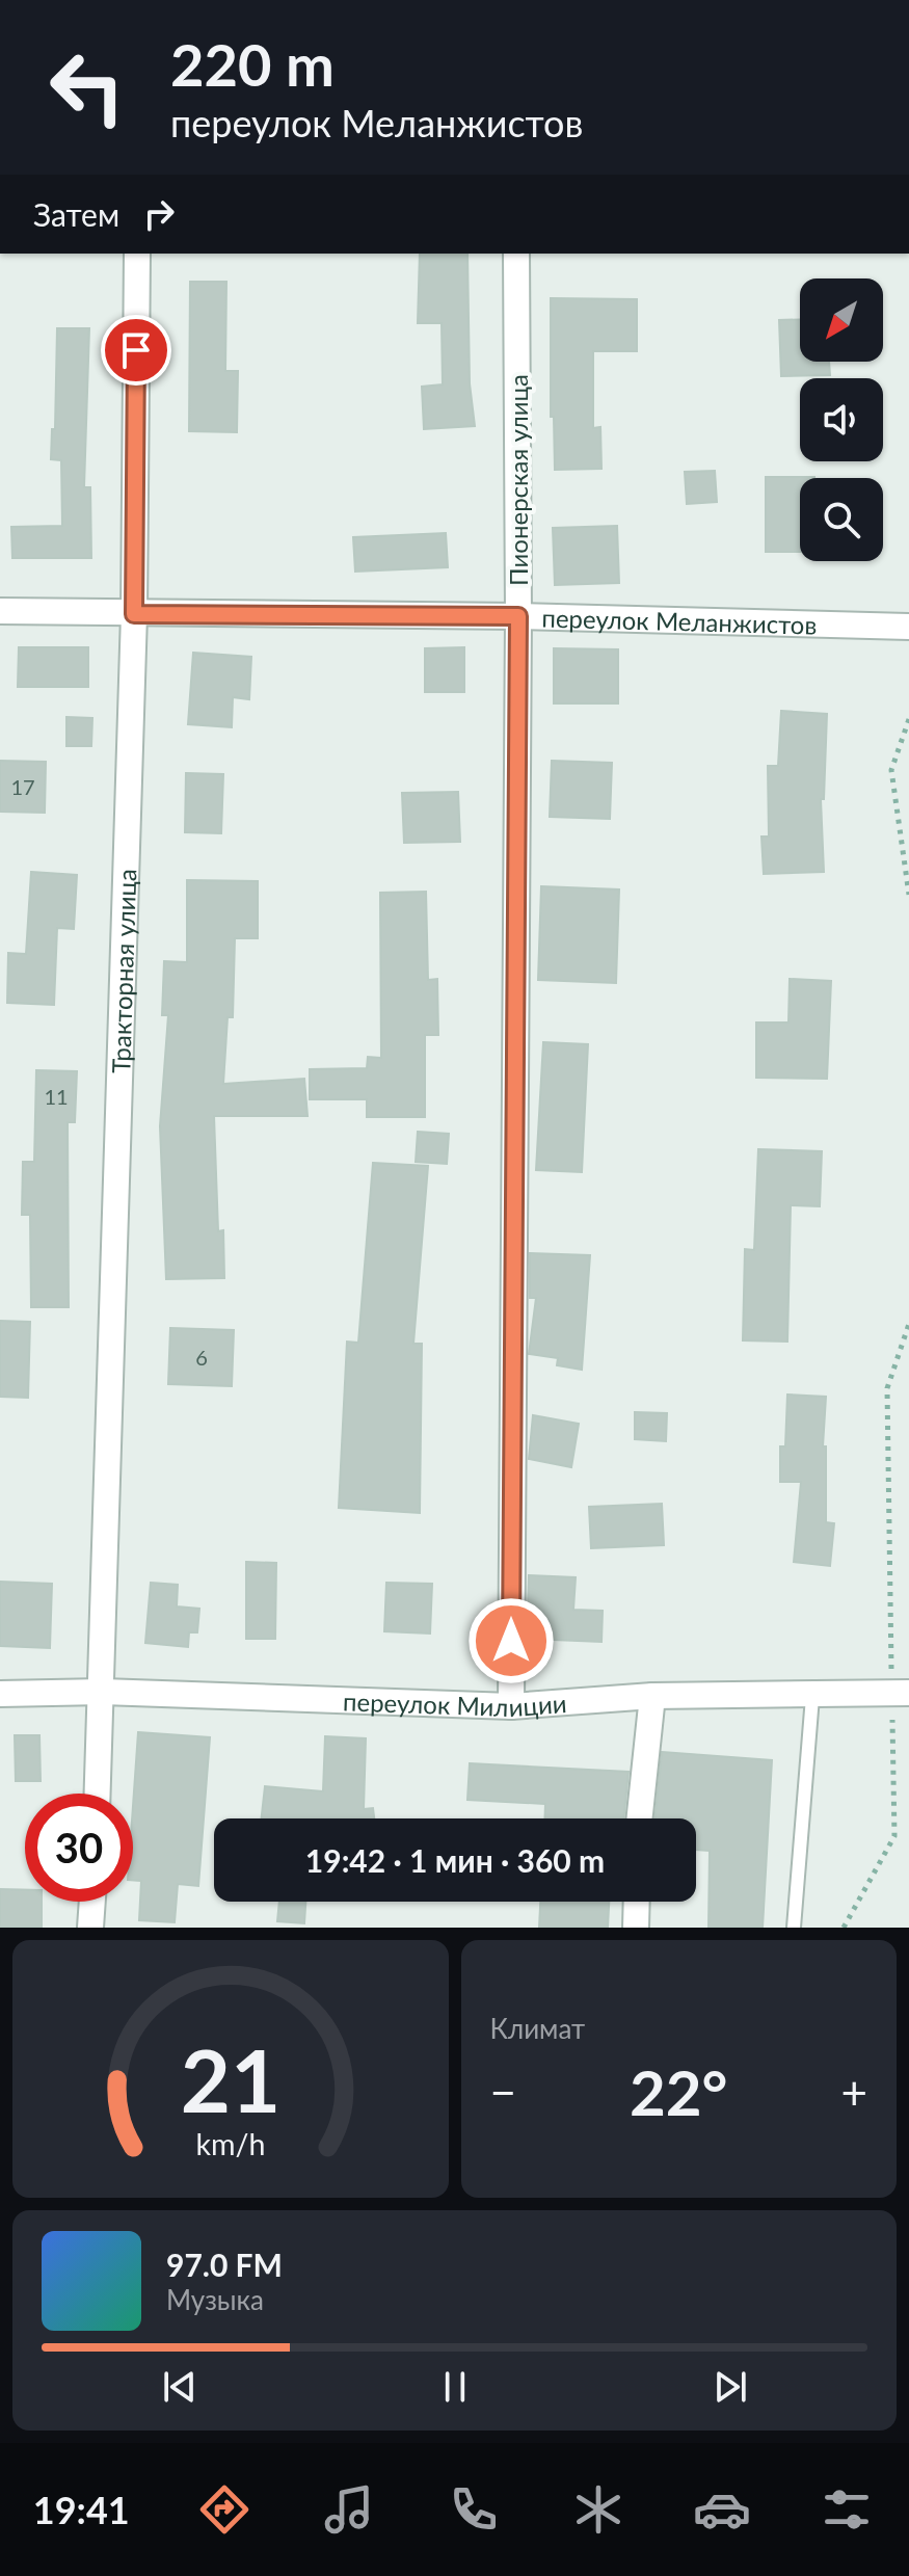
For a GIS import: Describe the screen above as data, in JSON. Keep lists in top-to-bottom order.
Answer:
{
  "streets": {
    "street": [
      "Пионерская улица",
      "переулок Меланжистов",
      "Тракторная улица",
      "переулок Милиции"
    ]
  },
  "crossings": [
    ["Пионерская улица", "переулок Меланжистов"],
    ["Пионерская улица", "переулок Милиции"],
    ["переулок Меланжистов", "Тракторная улица"],
    ["Тракторная улица", "переулок Милиции"]
  ],
  "house_numbers": ["17", "11", "6"],
  "north": "bottom left",
  "page": {
    "turn": ["220 m", "переулок Меланжистов"],
    "then": "Затем",
    "limit": "30",
    "trip": "19:42 · 1 мин · 360 m",
    "tile": "Климат",
    "heat": ["−", "22°", "+"],
    "song": ["97.0 FM", "Музыка"],
    "tabs": "19:41",
    "gauge": ["21", "km/h"]
  }
}
